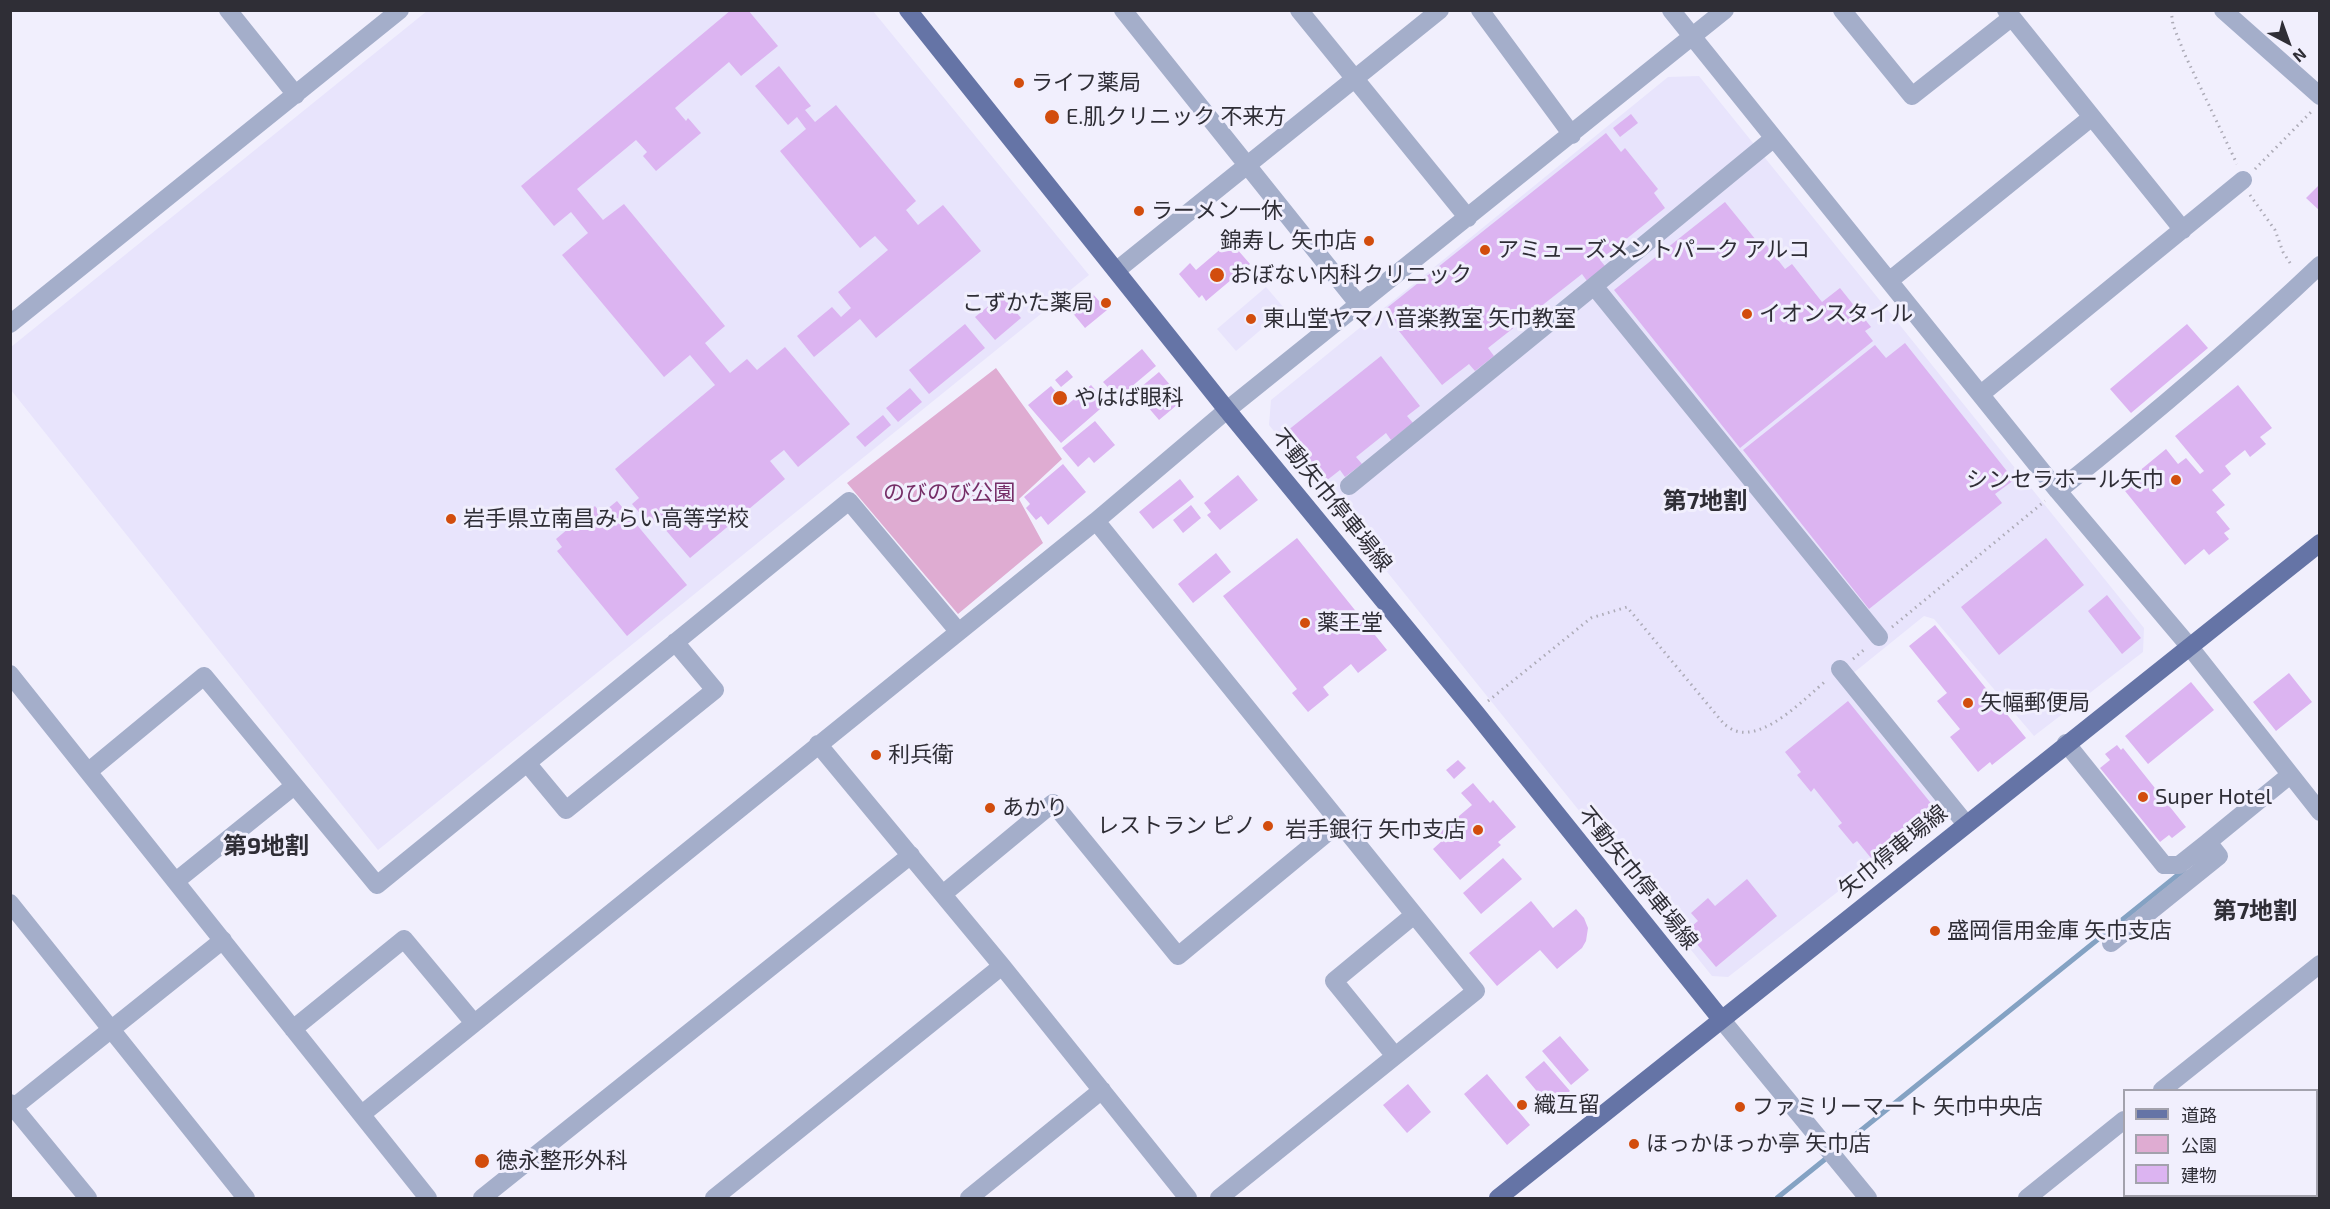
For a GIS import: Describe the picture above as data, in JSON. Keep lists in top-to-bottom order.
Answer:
{
  "streets": {
    "main road": ["不動矢巾停車場線", "矢巾停車場線"]
  },
  "crossings": [
    ["不動矢巾停車場線", "矢巾停車場線"]
  ],
  "districts": ["第7地割", "第9地割", "第7地割"],
  "parks": ["のびのび公園"],
  "places": [
    "ライフ薬局",
    "E.肌クリニック 不来方",
    "ラーメン一休",
    "錦寿し 矢巾店",
    "アミューズメントパーク アルコ",
    "おぼない内科クリニック",
    "こずかた薬局",
    "イオンスタイル",
    "東山堂ヤマハ音楽教室 矢巾教室",
    "やはば眼科",
    "シンセラホール矢巾",
    "岩手県立南昌みらい高等学校",
    "薬王堂",
    "矢幅郵便局",
    "利兵衛",
    "Super Hotel",
    "あかり",
    "レストラン ピノ",
    "岩手銀行 矢巾支店",
    "盛岡信用金庫 矢巾支店",
    "織互留",
    "ファミリーマート 矢巾中央店",
    "ほっかほっか亭 矢巾店",
    "徳永整形外科"
  ],
  "legend": ["道路", "公園", "建物"],
  "north": "bottom right"
}
